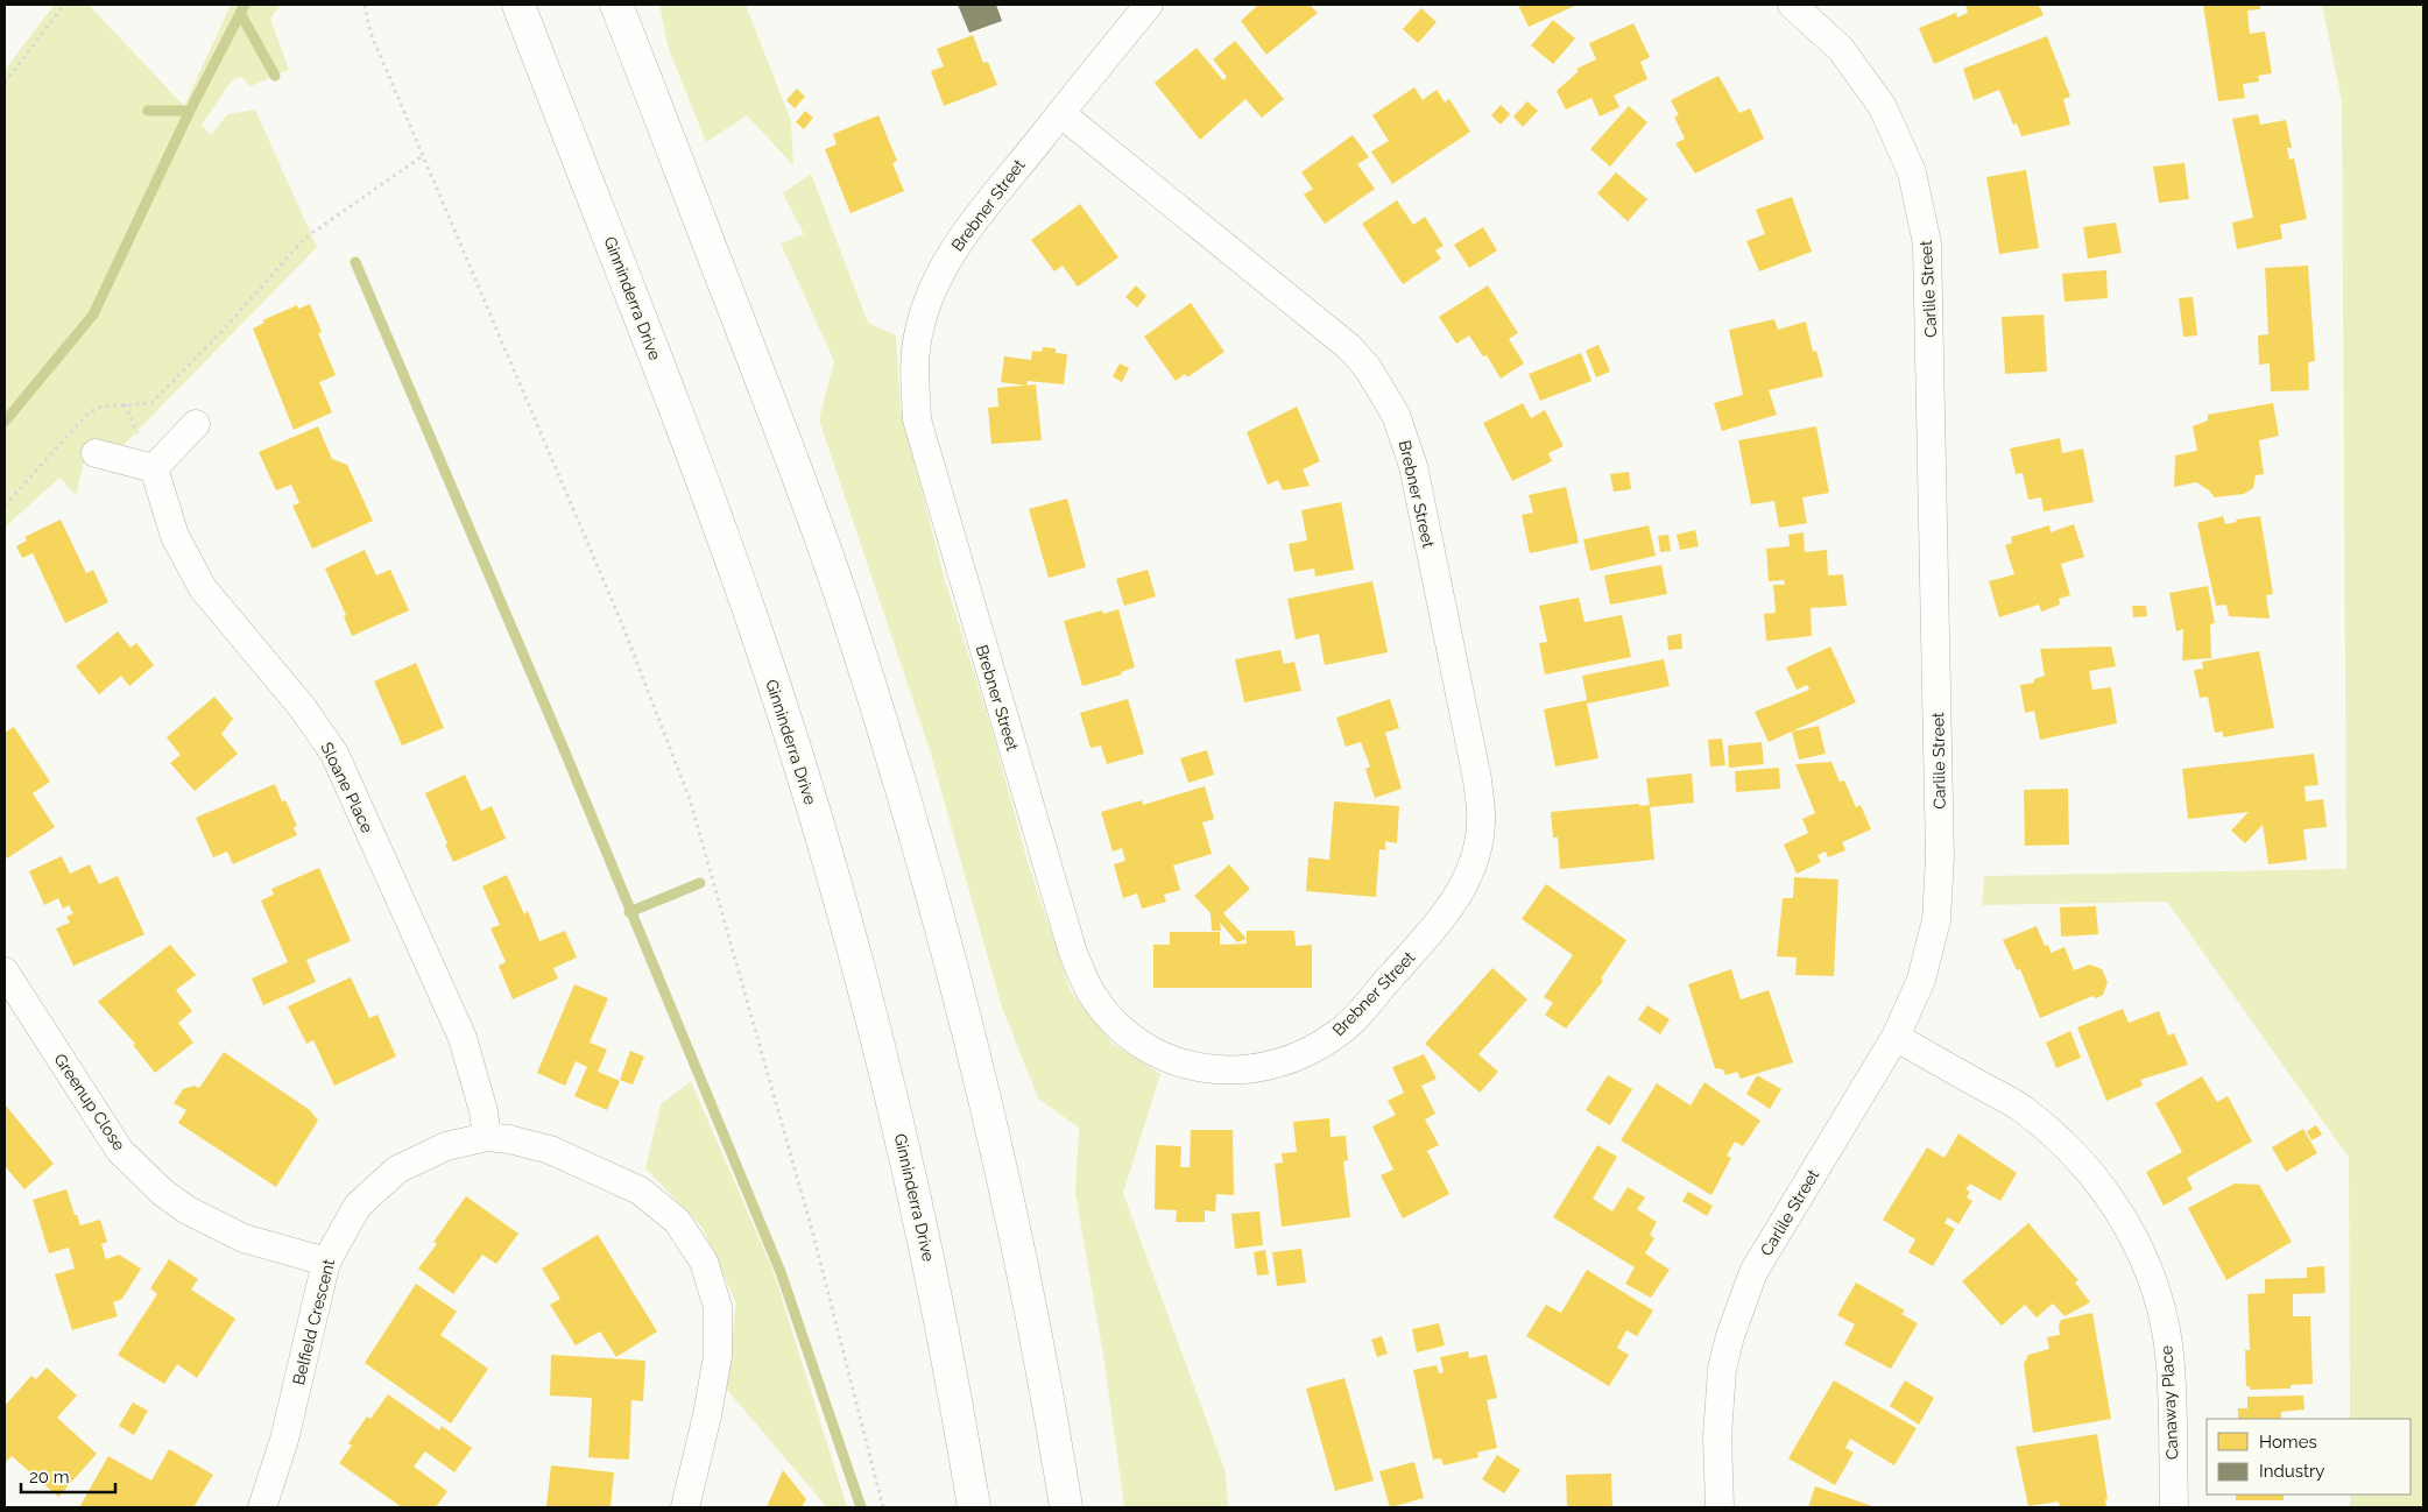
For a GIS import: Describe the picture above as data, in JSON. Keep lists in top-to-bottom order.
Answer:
{
  "streets": {
    "main road": ["Ginninderra Drive"],
    "street": [
      "Brebner Street",
      "Carlile Street",
      "Sloane Place",
      "Greenup Close",
      "Belfield Crescent",
      "Canaway Place"
    ]
  },
  "crossings": [
    ["Carlile Street", "Canaway Place"],
    ["Sloane Place", "Belfield Crescent"],
    ["Greenup Close", "Belfield Crescent"]
  ],
  "legend": ["Homes", "Industry"],
  "scale_bar": "20 m"
}
